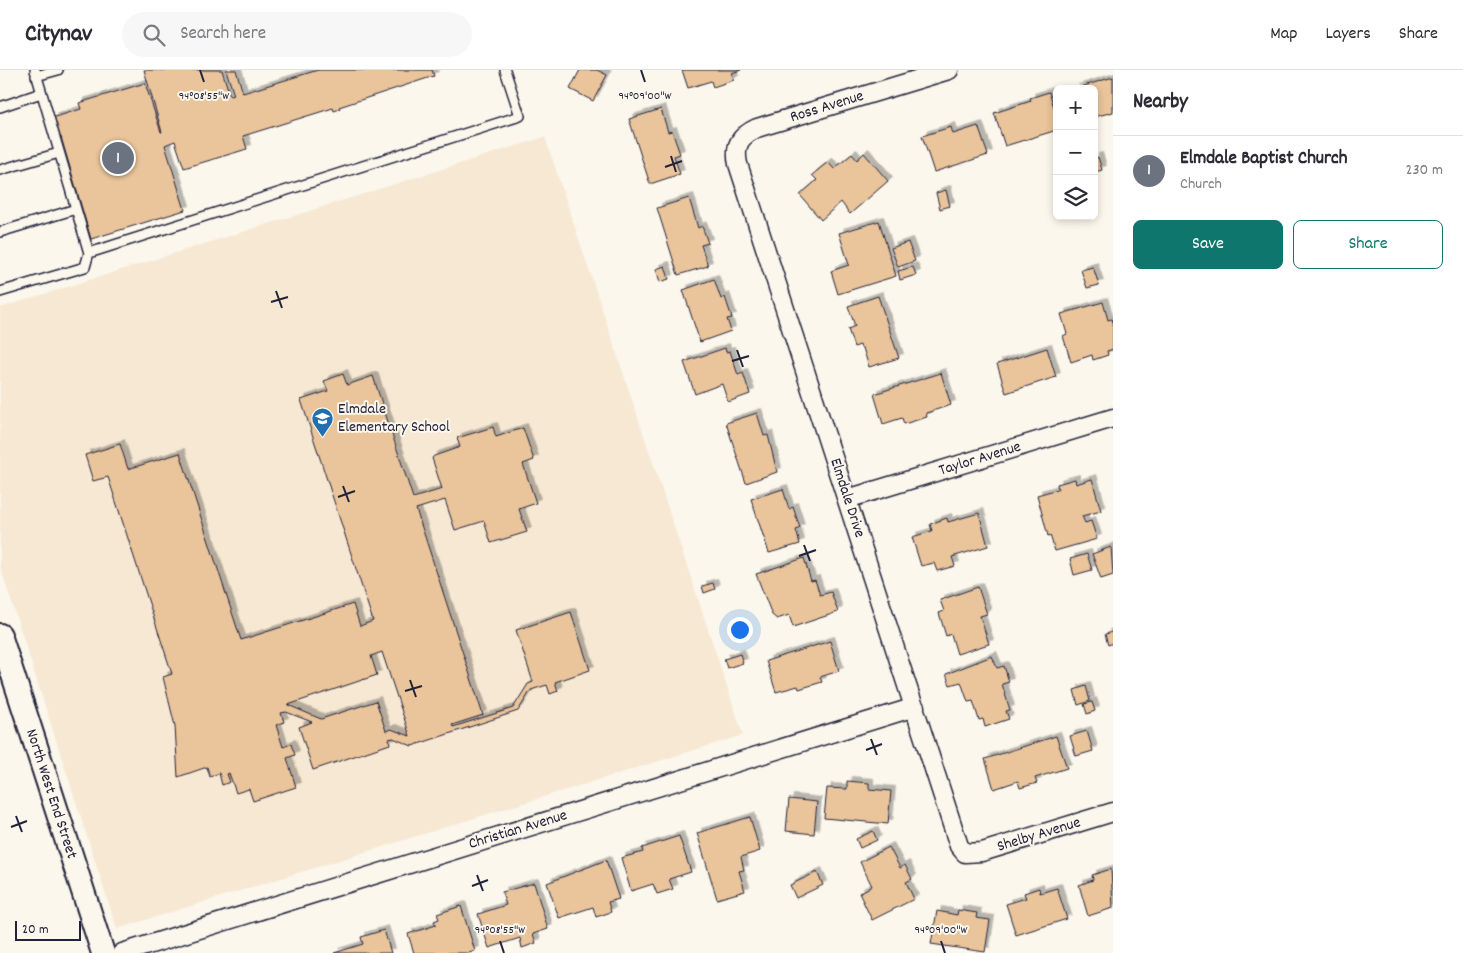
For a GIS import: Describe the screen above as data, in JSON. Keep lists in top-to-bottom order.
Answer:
{
  "streets": {
    "street": [
      "Ross Avenue",
      "Taylor Avenue",
      "Elmdale Drive",
      "North West End Street",
      "Christian Avenue",
      "Shelby Avenue"
    ]
  },
  "crossings": [
    ["Ross Avenue", "Elmdale Drive"],
    ["Taylor Avenue", "Elmdale Drive"],
    ["Elmdale Drive", "Christian Avenue"],
    ["Elmdale Drive", "Shelby Avenue"]
  ],
  "places": {
    "school or university": ["Elmdale Elementary School"]
  },
  "scale_bar": "20 m",
  "page": {
    "header": "Citynav",
    "search": "Search here",
    "nav": ["Map", "Layers", "Share"],
    "heading": "Nearby",
    "map_buttons": ["+", "−"],
    "list": [
      {
        "mark": "1",
        "name": "Elmdale Baptist Church",
        "note": "Church",
        "value": "230 m"
      }
    ],
    "pins": "1",
    "buttons": ["Save", "Share"],
    "scale": "20 m"
  },
  "coordinates": ["94°08'55\"W", "94°09'00\"W"]
}
